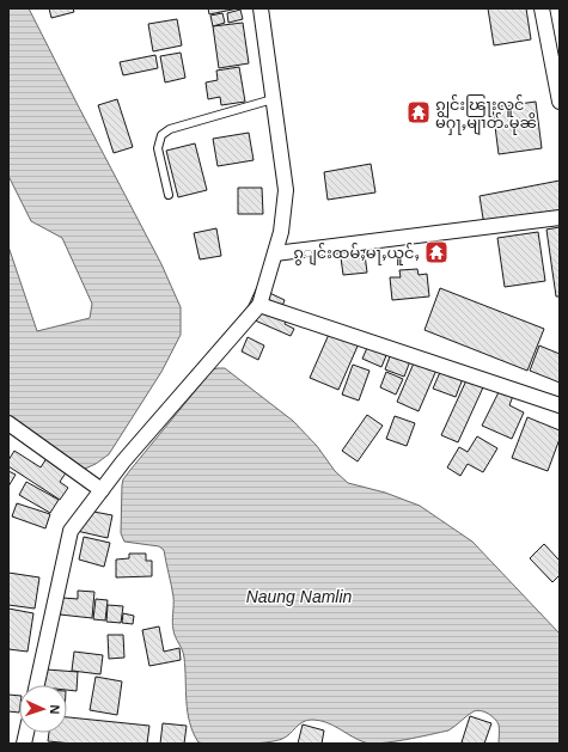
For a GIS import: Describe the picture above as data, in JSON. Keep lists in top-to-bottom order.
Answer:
{
  "water": ["Naung Namlin"],
  "places": {
    "temple": ["ၵျွင်းၽြႃးလူင် မႁႃႇမျၢတ်ႉမုၼိ", "ၵွျင်းထမ်ႇမႃႇယူင်ႇ"]
  },
  "north": "right"
}
